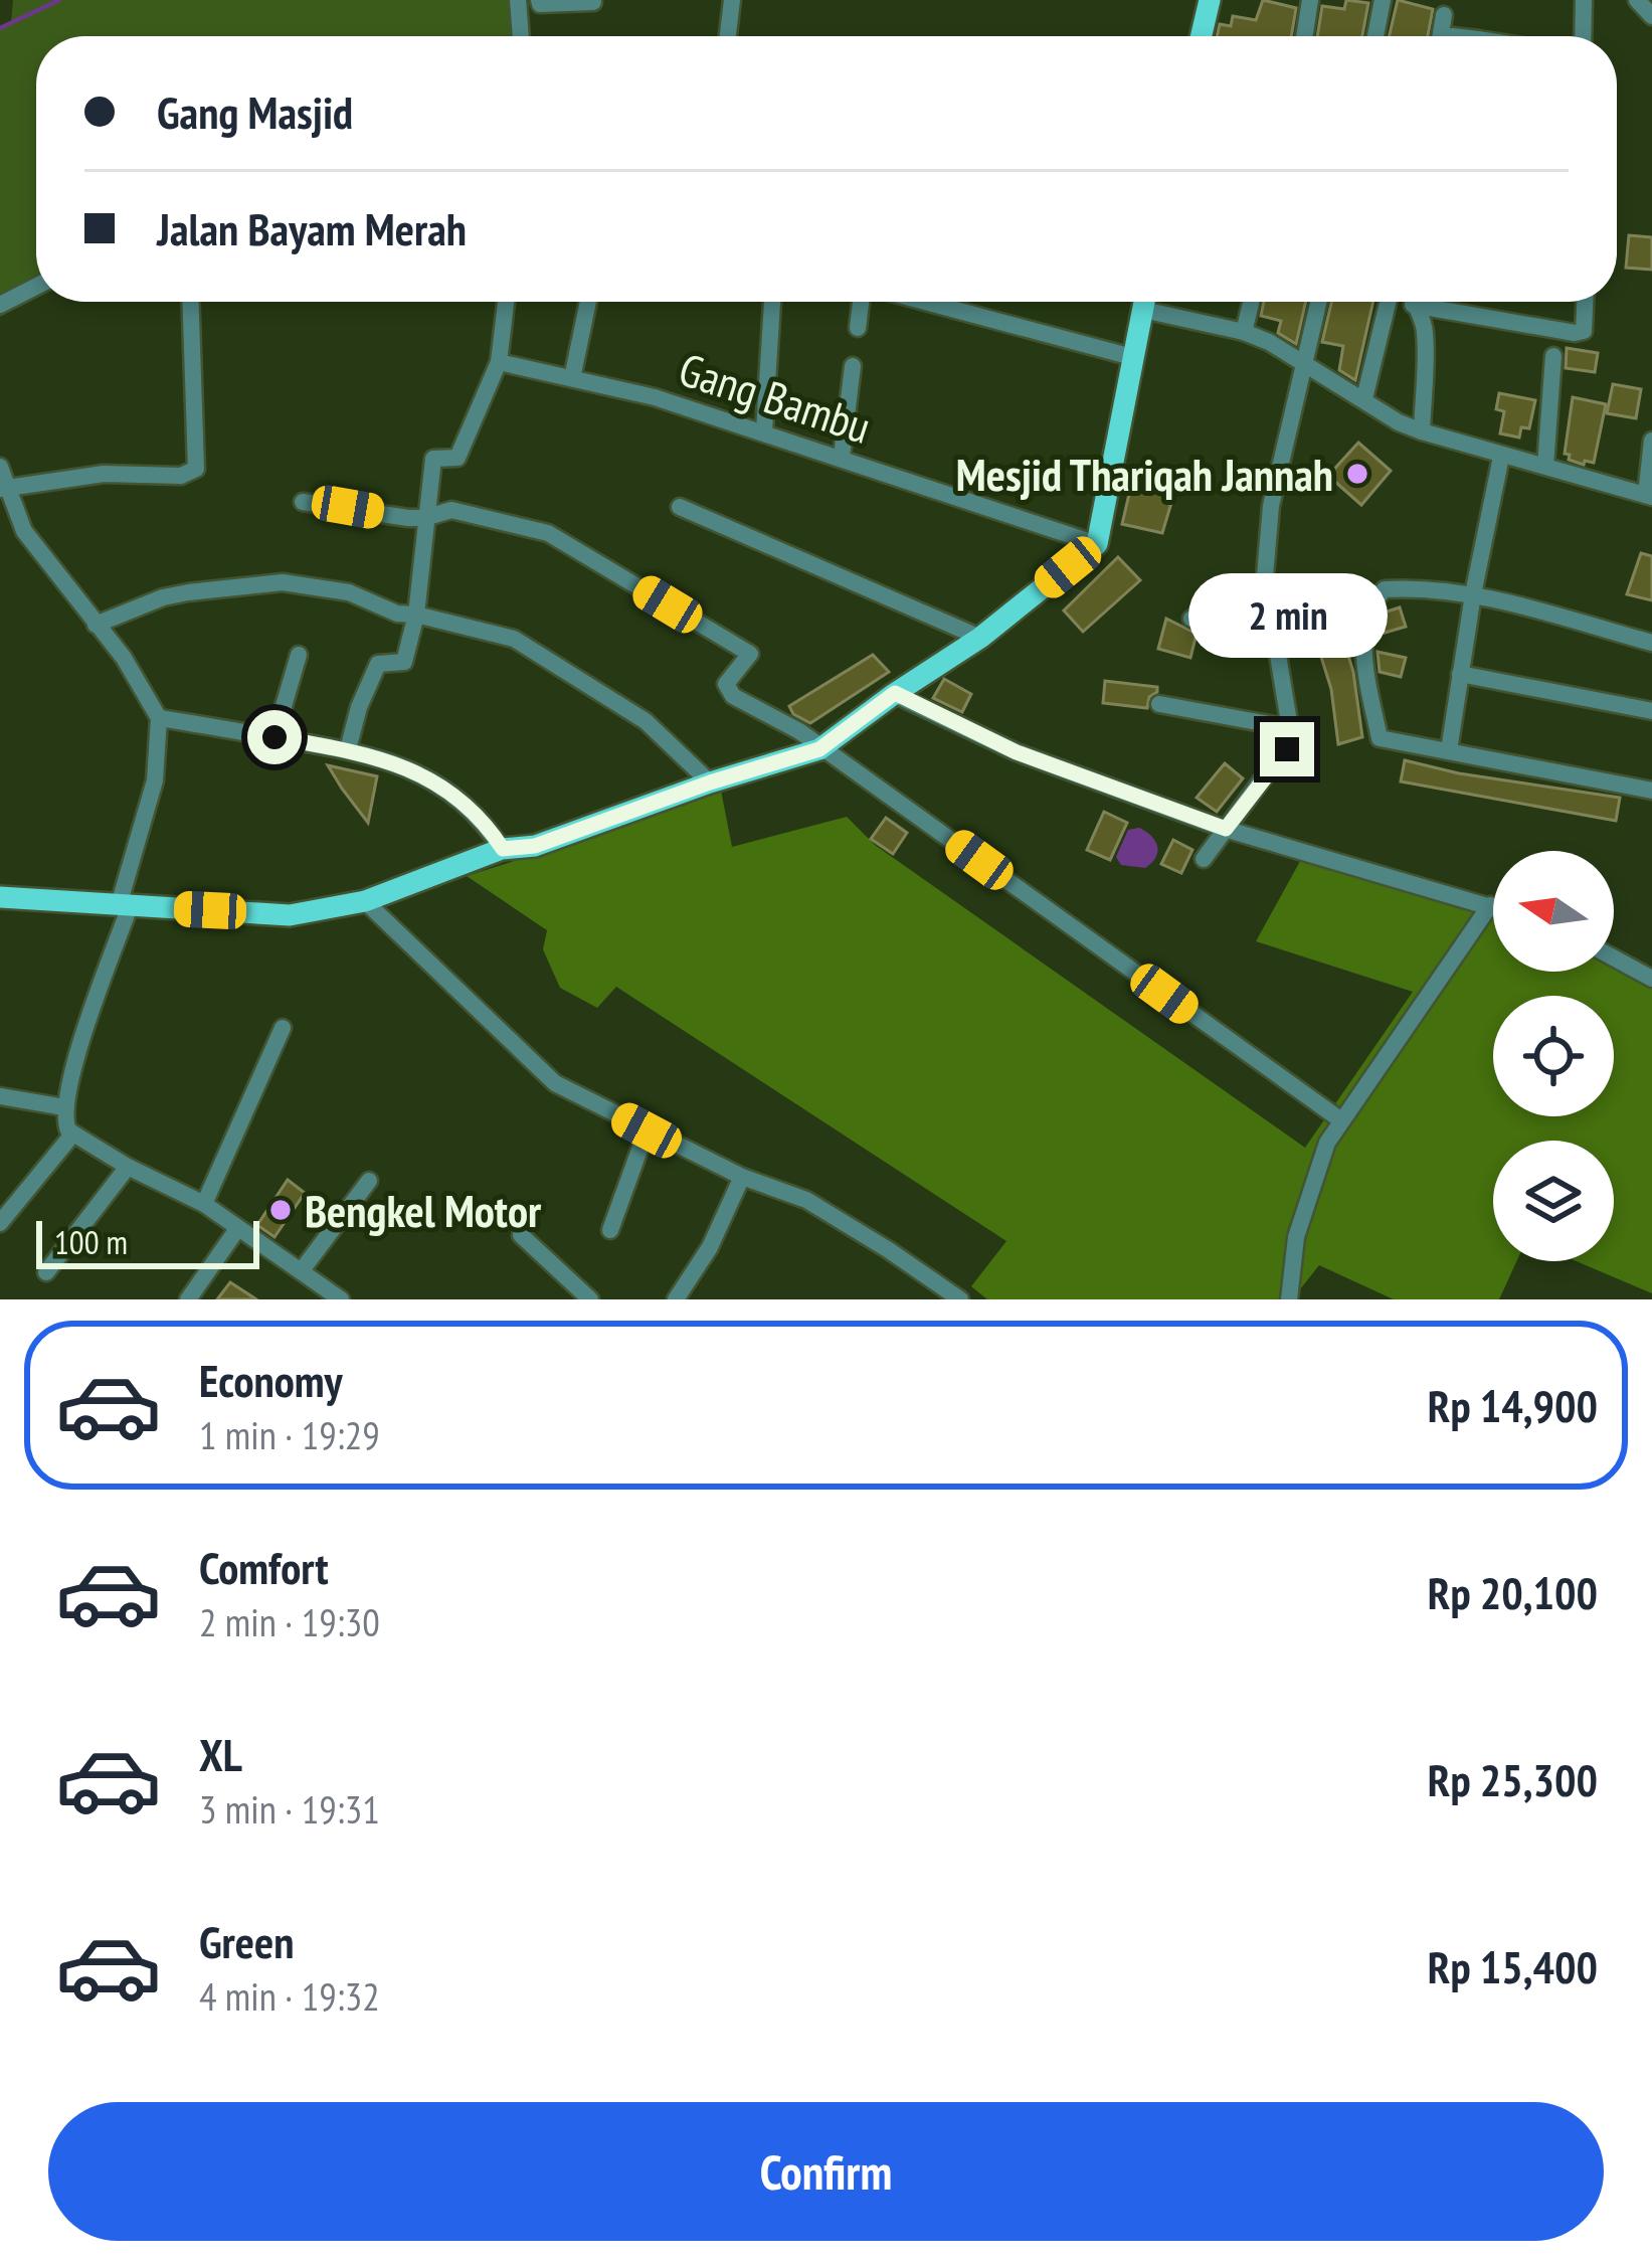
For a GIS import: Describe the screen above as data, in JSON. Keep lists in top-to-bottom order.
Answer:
{
  "streets": {
    "street": ["Gang Bambu"]
  },
  "places": ["Mesjid Thariqah Jannah", "Bengkel Motor"],
  "scale_bar": "100 m",
  "north": "left",
  "page": {
    "banner": ["Gang Masjid", "Jalan Bayam Merah"],
    "bubble": "2 min",
    "scale": "100 m",
    "list": [
      {
        "name": "Economy",
        "note": "1 min · 19:29",
        "value": "Rp 14,900"
      },
      {
        "name": "Comfort",
        "note": "2 min · 19:30",
        "value": "Rp 20,100"
      },
      {
        "name": "XL",
        "note": "3 min · 19:31",
        "value": "Rp 25,300"
      },
      {
        "name": "Green",
        "note": "4 min · 19:32",
        "value": "Rp 15,400"
      }
    ],
    "buttons": "Confirm"
  }
}
